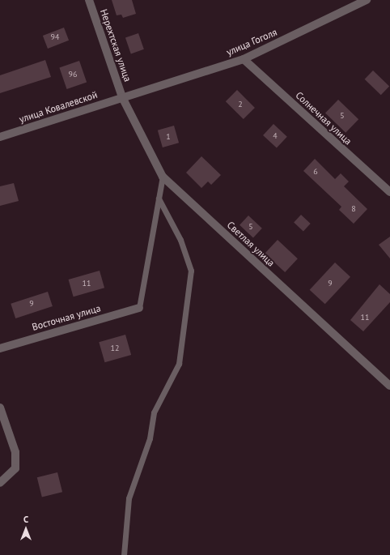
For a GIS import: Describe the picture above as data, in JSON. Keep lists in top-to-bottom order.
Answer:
{
  "streets": {
    "street": [
      "улица Гоголя",
      "Нерехтская улица",
      "улица Ковалевской",
      "Солнечная улица",
      "Светлая улица",
      "Восточная улица"
    ]
  },
  "crossings": [
    ["улица Гоголя", "Нерехтская улица"],
    ["улица Гоголя", "улица Ковалевской"],
    ["улица Гоголя", "Солнечная улица"],
    ["улица Гоголя", "Светлая улица"],
    ["Нерехтская улица", "улица Ковалевской"],
    ["Нерехтская улица", "Светлая улица"],
    ["улица Ковалевской", "Светлая улица"]
  ],
  "house_numbers": [
    "94",
    "96",
    "2",
    "5",
    "4",
    "1",
    "6",
    "8",
    "5",
    "11",
    "9",
    "9",
    "11",
    "12"
  ],
  "north": "top"
}
